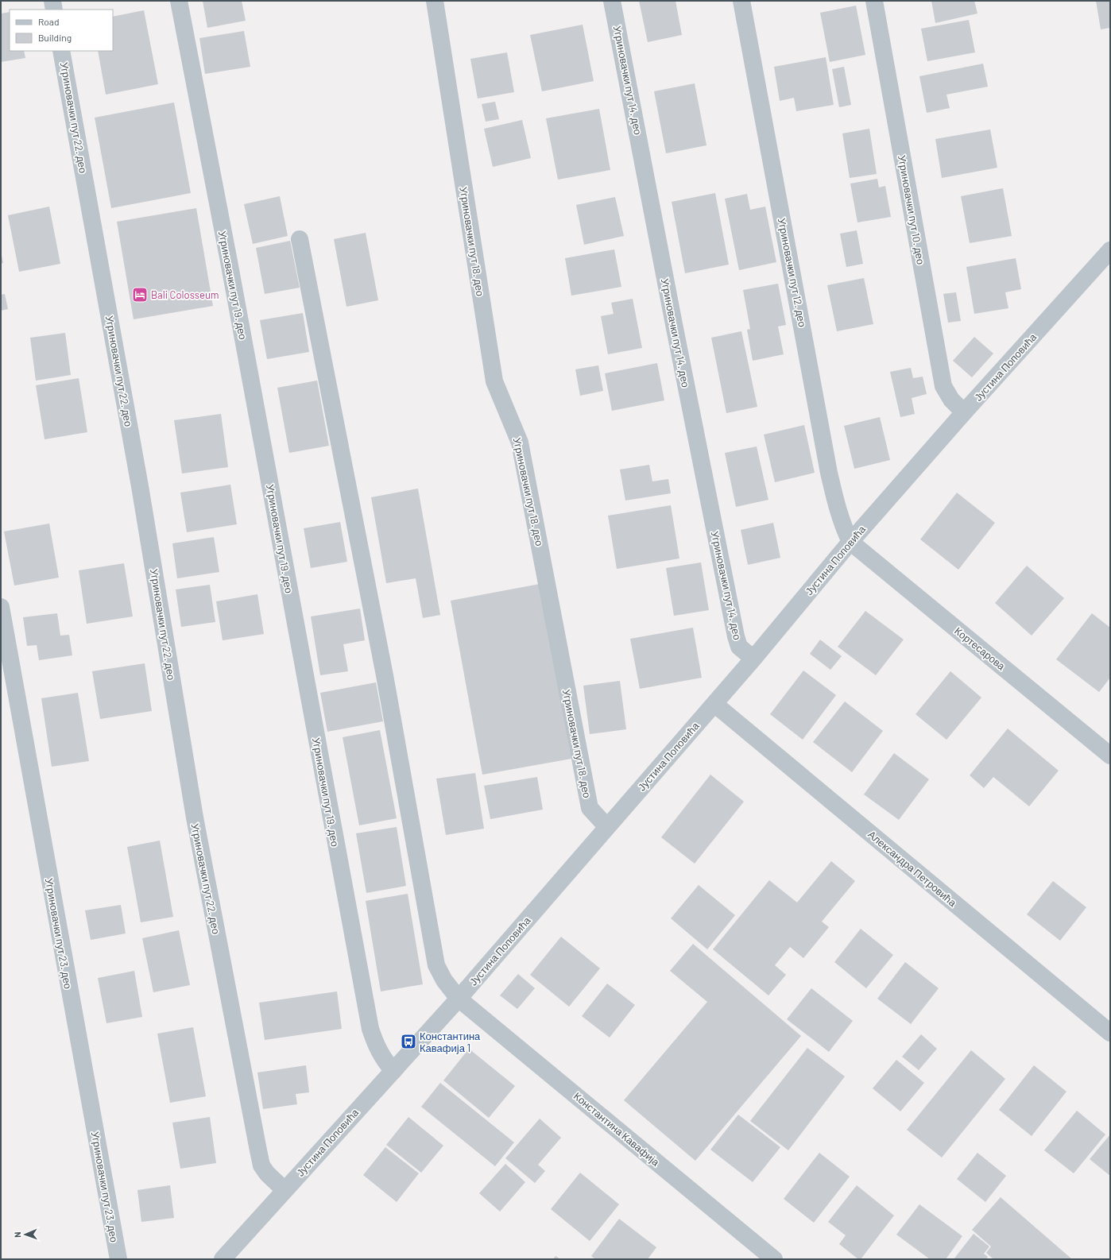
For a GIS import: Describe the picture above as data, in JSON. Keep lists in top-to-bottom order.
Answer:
{
  "streets": {
    "street": [
      "Угриновачки пут 14. део",
      "Угриновачки пут 22. део",
      "Угриновачки пут 10. део",
      "Угриновачки пут 18. део",
      "Угриновачки пут 12. део",
      "Угриновачки пут 19. део",
      "Јустина Поповића",
      "Кортесарова",
      "Александра Петровића",
      "Угриновачки пут 23. део",
      "Константина Кавафија"
    ]
  },
  "crossings": [
    ["Угриновачки пут 14. део", "Јустина Поповића"],
    ["Угриновачки пут 22. део", "Јустина Поповића"],
    ["Угриновачки пут 10. део", "Јустина Поповића"],
    ["Угриновачки пут 18. део", "Јустина Поповића"],
    ["Угриновачки пут 12. део", "Јустина Поповића"],
    ["Угриновачки пут 12. део", "Кортесарова"],
    ["Угриновачки пут 19. део", "Јустина Поповића"],
    ["Јустина Поповића", "Кортесарова"],
    ["Јустина Поповића", "Александра Петровића"],
    ["Јустина Поповића", "Константина Кавафија"]
  ],
  "places": {
    "hotel": ["Bali Colosseum"],
    "bus stop": ["Константина Кавафија 1"]
  },
  "legend": ["Road", "Building"],
  "north": "left"
}
